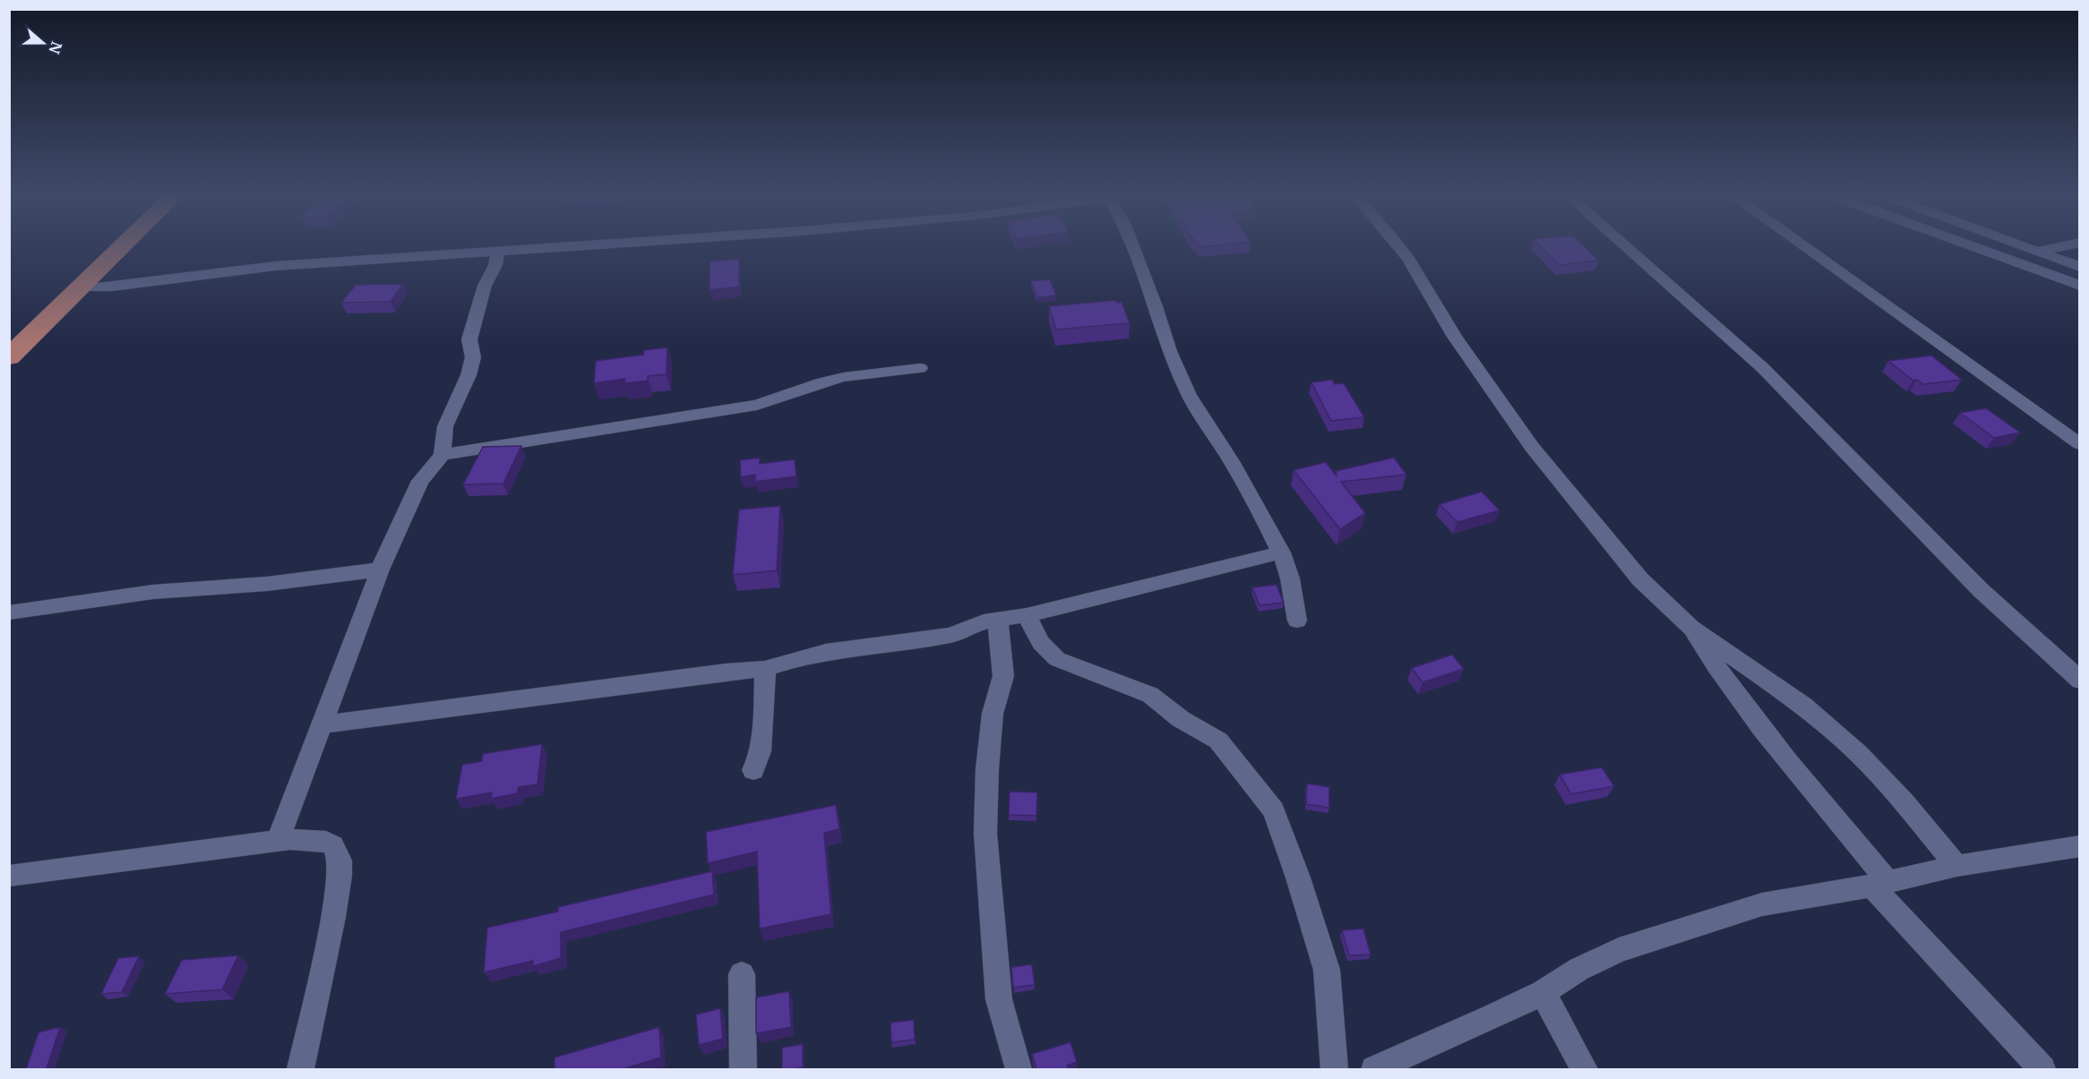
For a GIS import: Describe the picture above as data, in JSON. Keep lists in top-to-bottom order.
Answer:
{
  "north": "right"
}
